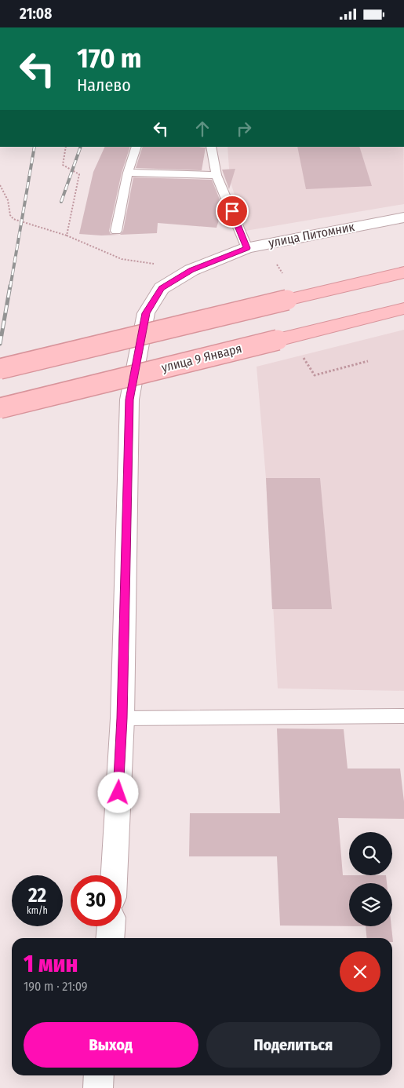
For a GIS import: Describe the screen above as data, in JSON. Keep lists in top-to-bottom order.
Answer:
{
  "streets": {
    "main road": ["улица 9 Января"],
    "street": ["улица Питомник"]
  },
  "page": {
    "status": "21:08",
    "turn": ["170 m", "Налево"],
    "speed": "22 km/h",
    "limit": "30",
    "heading": ["1 мин", "190 m · 21:09"],
    "buttons": ["Выход", "Поделиться"]
  }
}
